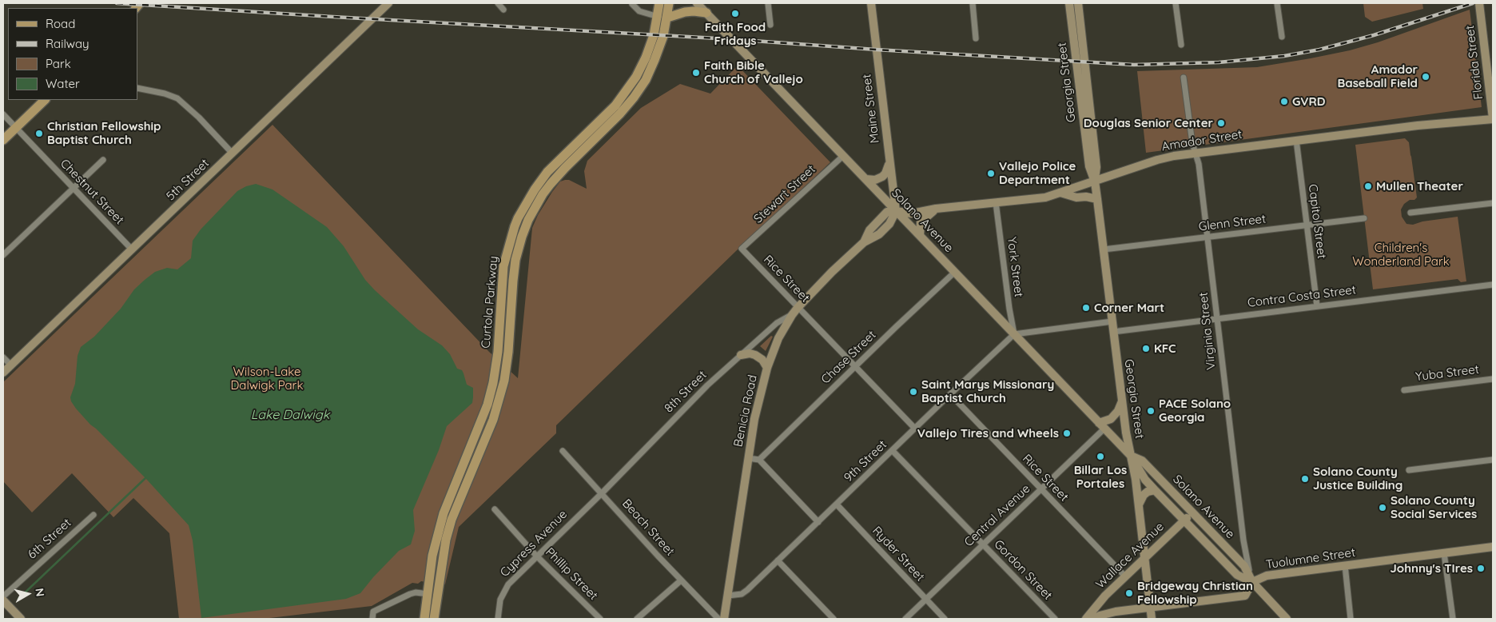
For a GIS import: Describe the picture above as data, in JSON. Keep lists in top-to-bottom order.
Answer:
{
  "streets": {
    "main road": [
      "Florida Street",
      "Georgia Street",
      "Maine Street",
      "Amador Street",
      "5th Street",
      "Solano Avenue",
      "Curtola Parkway",
      "Benicia Road",
      "Wallace Avenue",
      "Tuolumne Street"
    ],
    "street": [
      "Chestnut Street",
      "Stewart Street",
      "Capitol Street",
      "Glenn Street",
      "York Street",
      "Rice Street",
      "Contra Costa Street",
      "Virginia Street",
      "Chase Street",
      "Yuba Street",
      "8th Street",
      "9th Street",
      "Central Avenue",
      "Beach Street",
      "6th Street",
      "Cypress Avenue",
      "Ryder Street",
      "Gordon Street",
      "Phillip Street"
    ]
  },
  "crossings": [
    ["Florida Street", "Amador Street"],
    ["Georgia Street", "Amador Street"],
    ["Georgia Street", "Solano Avenue"],
    ["Georgia Street", "Glenn Street"],
    ["Georgia Street", "Contra Costa Street"],
    ["Georgia Street", "Wallace Avenue"],
    ["Georgia Street", "Tuolumne Street"],
    ["Maine Street", "Amador Street"],
    ["Maine Street", "Solano Avenue"],
    ["Maine Street", "Benicia Road"],
    ["Amador Street", "Solano Avenue"],
    ["Amador Street", "Capitol Street"],
    ["Amador Street", "York Street"],
    ["Amador Street", "Virginia Street"],
    ["Amador Street", "Benicia Road"],
    ["5th Street", "Chestnut Street"],
    ["Stewart Street", "Solano Avenue"],
    ["Stewart Street", "Rice Street"],
    ["Solano Avenue", "York Street"],
    ["Solano Avenue", "Virginia Street"],
    ["Solano Avenue", "Chase Street"],
    ["Solano Avenue", "Benicia Road"],
    ["Solano Avenue", "9th Street"],
    ["Solano Avenue", "Central Avenue"],
    ["Solano Avenue", "Wallace Avenue"],
    ["Solano Avenue", "Tuolumne Street"],
    ["Capitol Street", "Glenn Street"],
    ["Capitol Street", "Contra Costa Street"],
    ["Glenn Street", "Virginia Street"],
    ["York Street", "9th Street"],
    ["Rice Street", "Chase Street"],
    ["Rice Street", "Benicia Road"],
    ["Rice Street", "9th Street"],
    ["Rice Street", "Central Avenue"],
    ["Rice Street", "Wallace Avenue"],
    ["Contra Costa Street", "Virginia Street"],
    ["Virginia Street", "Tuolumne Street"],
    ["8th Street", "Benicia Road"],
    ["8th Street", "Beach Street"],
    ["8th Street", "Cypress Avenue"],
    ["Benicia Road", "9th Street"],
    ["9th Street", "Ryder Street"],
    ["9th Street", "Gordon Street"],
    ["Central Avenue", "Ryder Street"],
    ["Central Avenue", "Gordon Street"],
    ["Beach Street", "Cypress Avenue"],
    ["Cypress Avenue", "Phillip Street"]
  ],
  "water": ["Lake Dalwigk"],
  "parks": ["Children's Wonderland Park", "Wilson-Lake Dalwigk Park"],
  "places": [
    "Faith Food Fridays",
    "Faith Bible Church of Vallejo",
    "Amador Baseball Field",
    "GVRD",
    "Douglas Senior Center",
    "Christian Fellowship Baptist Church",
    "Vallejo Police Department",
    "Mullen Theater",
    "Corner Mart",
    "KFC",
    "Saint Marys Missionary Baptist Church",
    "PACE Solano Georgia",
    "Vallejo Tires and Wheels",
    "Billar Los Portales",
    "Solano County Justice Building",
    "Solano County Social Services",
    "Johnny's TIres",
    "Bridgeway Christian Fellowship"
  ],
  "legend": [
    "Road",
    "Railway",
    "Park",
    "Water"
  ],
  "north": "right"
}
